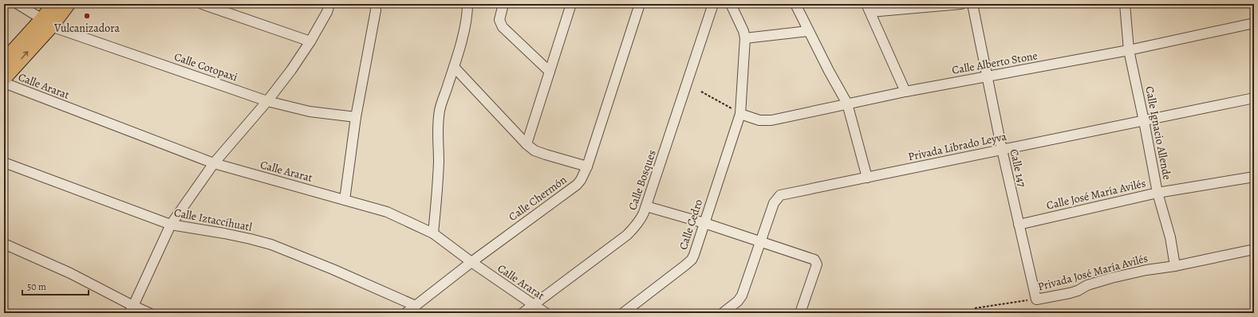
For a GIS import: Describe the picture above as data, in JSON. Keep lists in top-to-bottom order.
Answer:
{
  "streets": {
    "street": [
      "Calle Alberto Stone",
      "Calle Cotopaxi",
      "Calle Ararat",
      "Calle Ignacio Allende",
      "Privada Librado Leyva",
      "Calle 147",
      "Calle Bosques",
      "Calle José María Avilés",
      "Calle Chermón",
      "Calle Iztaccíhuatl",
      "Calle Cedro",
      "Privada José María Avilés"
    ]
  },
  "crossings": [
    ["Calle Alberto Stone", "Calle Ignacio Allende"],
    ["Calle Alberto Stone", "Calle 147"],
    ["Calle Alberto Stone", "Calle Cedro"],
    ["Calle Ararat", "Calle Bosques"],
    ["Calle Ararat", "Calle Chermón"],
    ["Calle Ignacio Allende", "Privada Librado Leyva"],
    ["Calle Ignacio Allende", "Calle José María Avilés"],
    ["Calle Ignacio Allende", "Privada José María Avilés"],
    ["Privada Librado Leyva", "Calle 147"],
    ["Calle 147", "Calle José María Avilés"],
    ["Calle 147", "Privada José María Avilés"],
    ["Calle Chermón", "Calle Iztaccíhuatl"]
  ],
  "places": ["Vulcanizadora"],
  "scale_bar": "50 m"
}
